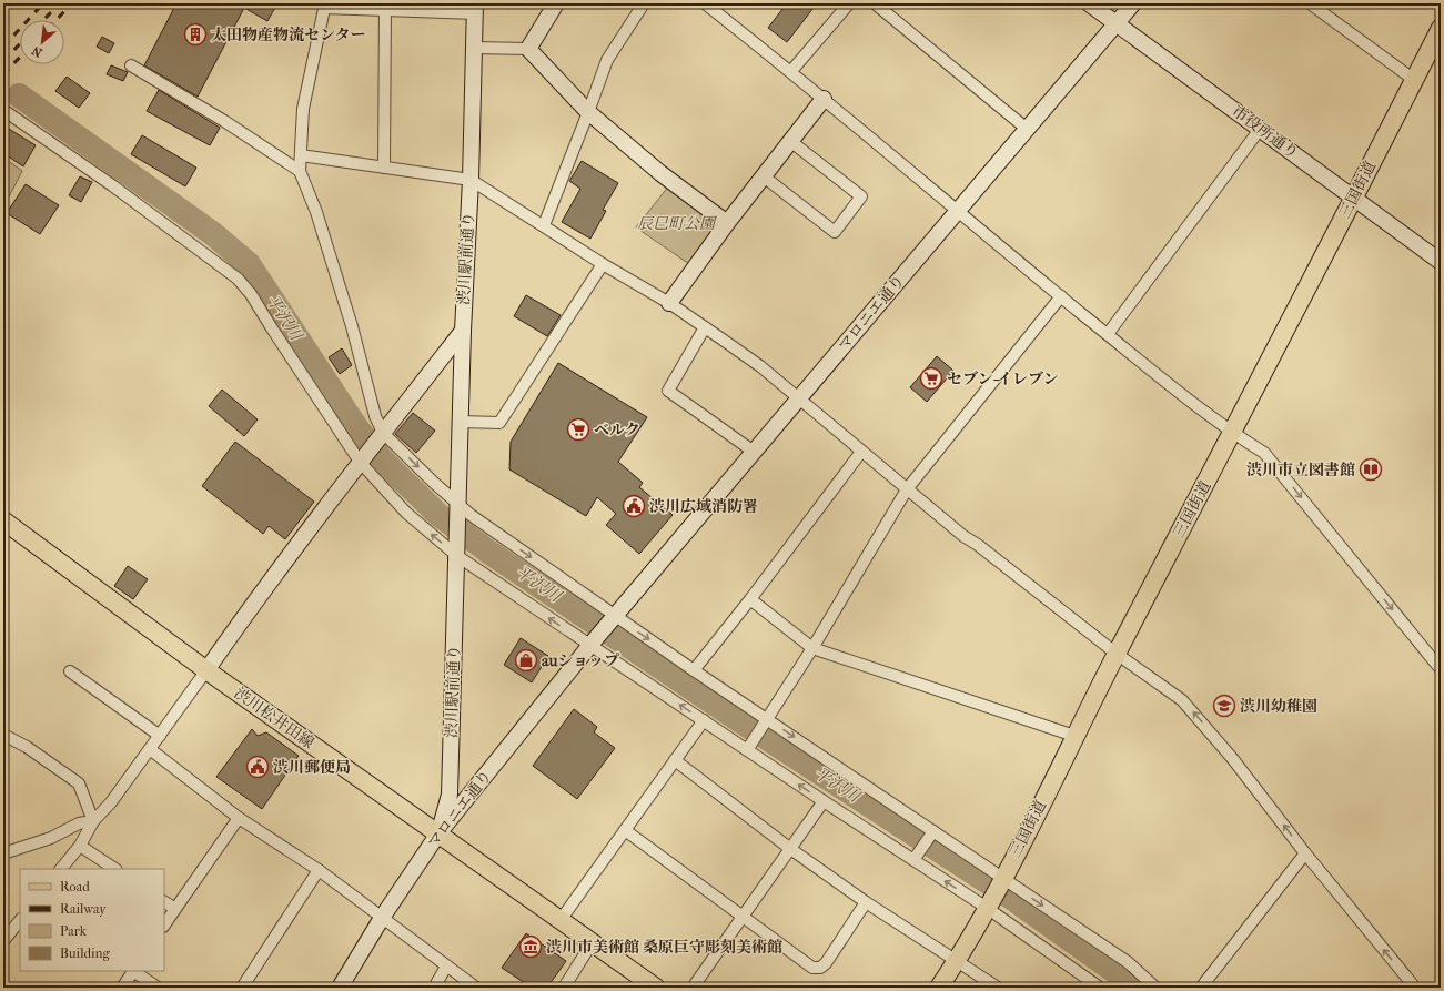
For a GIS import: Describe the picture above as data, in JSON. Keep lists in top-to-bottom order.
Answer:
{
  "streets": {
    "main road": ["三国街道", "渋川松井田線"],
    "street": ["市役所通り", "渋川駅前通り", "マロニエ通り"]
  },
  "crossings": [
    ["市役所通り", "三国街道"],
    ["市役所通り", "マロニエ通り"],
    ["渋川駅前通り", "マロニエ通り"],
    ["渋川駅前通り", "渋川松井田線"],
    ["マロニエ通り", "渋川松井田線"]
  ],
  "water": ["平沢川"],
  "parks": ["辰巳町公園"],
  "places": {
    "building": ["太田物産物流センター"],
    "supermarket": ["セブン-イレブン", "ベルク"],
    "library": ["渋川市立図書館"],
    "public building": ["渋川広域消防署", "渋川郵便局"],
    "shop": ["auショップ"],
    "school or university": ["渋川幼稚園"],
    "museum": ["渋川市美術館 桑原巨守彫刻美術館"]
  },
  "legend": [
    "Road",
    "Railway",
    "Park",
    "Building"
  ],
  "north": "bottom left"
}
